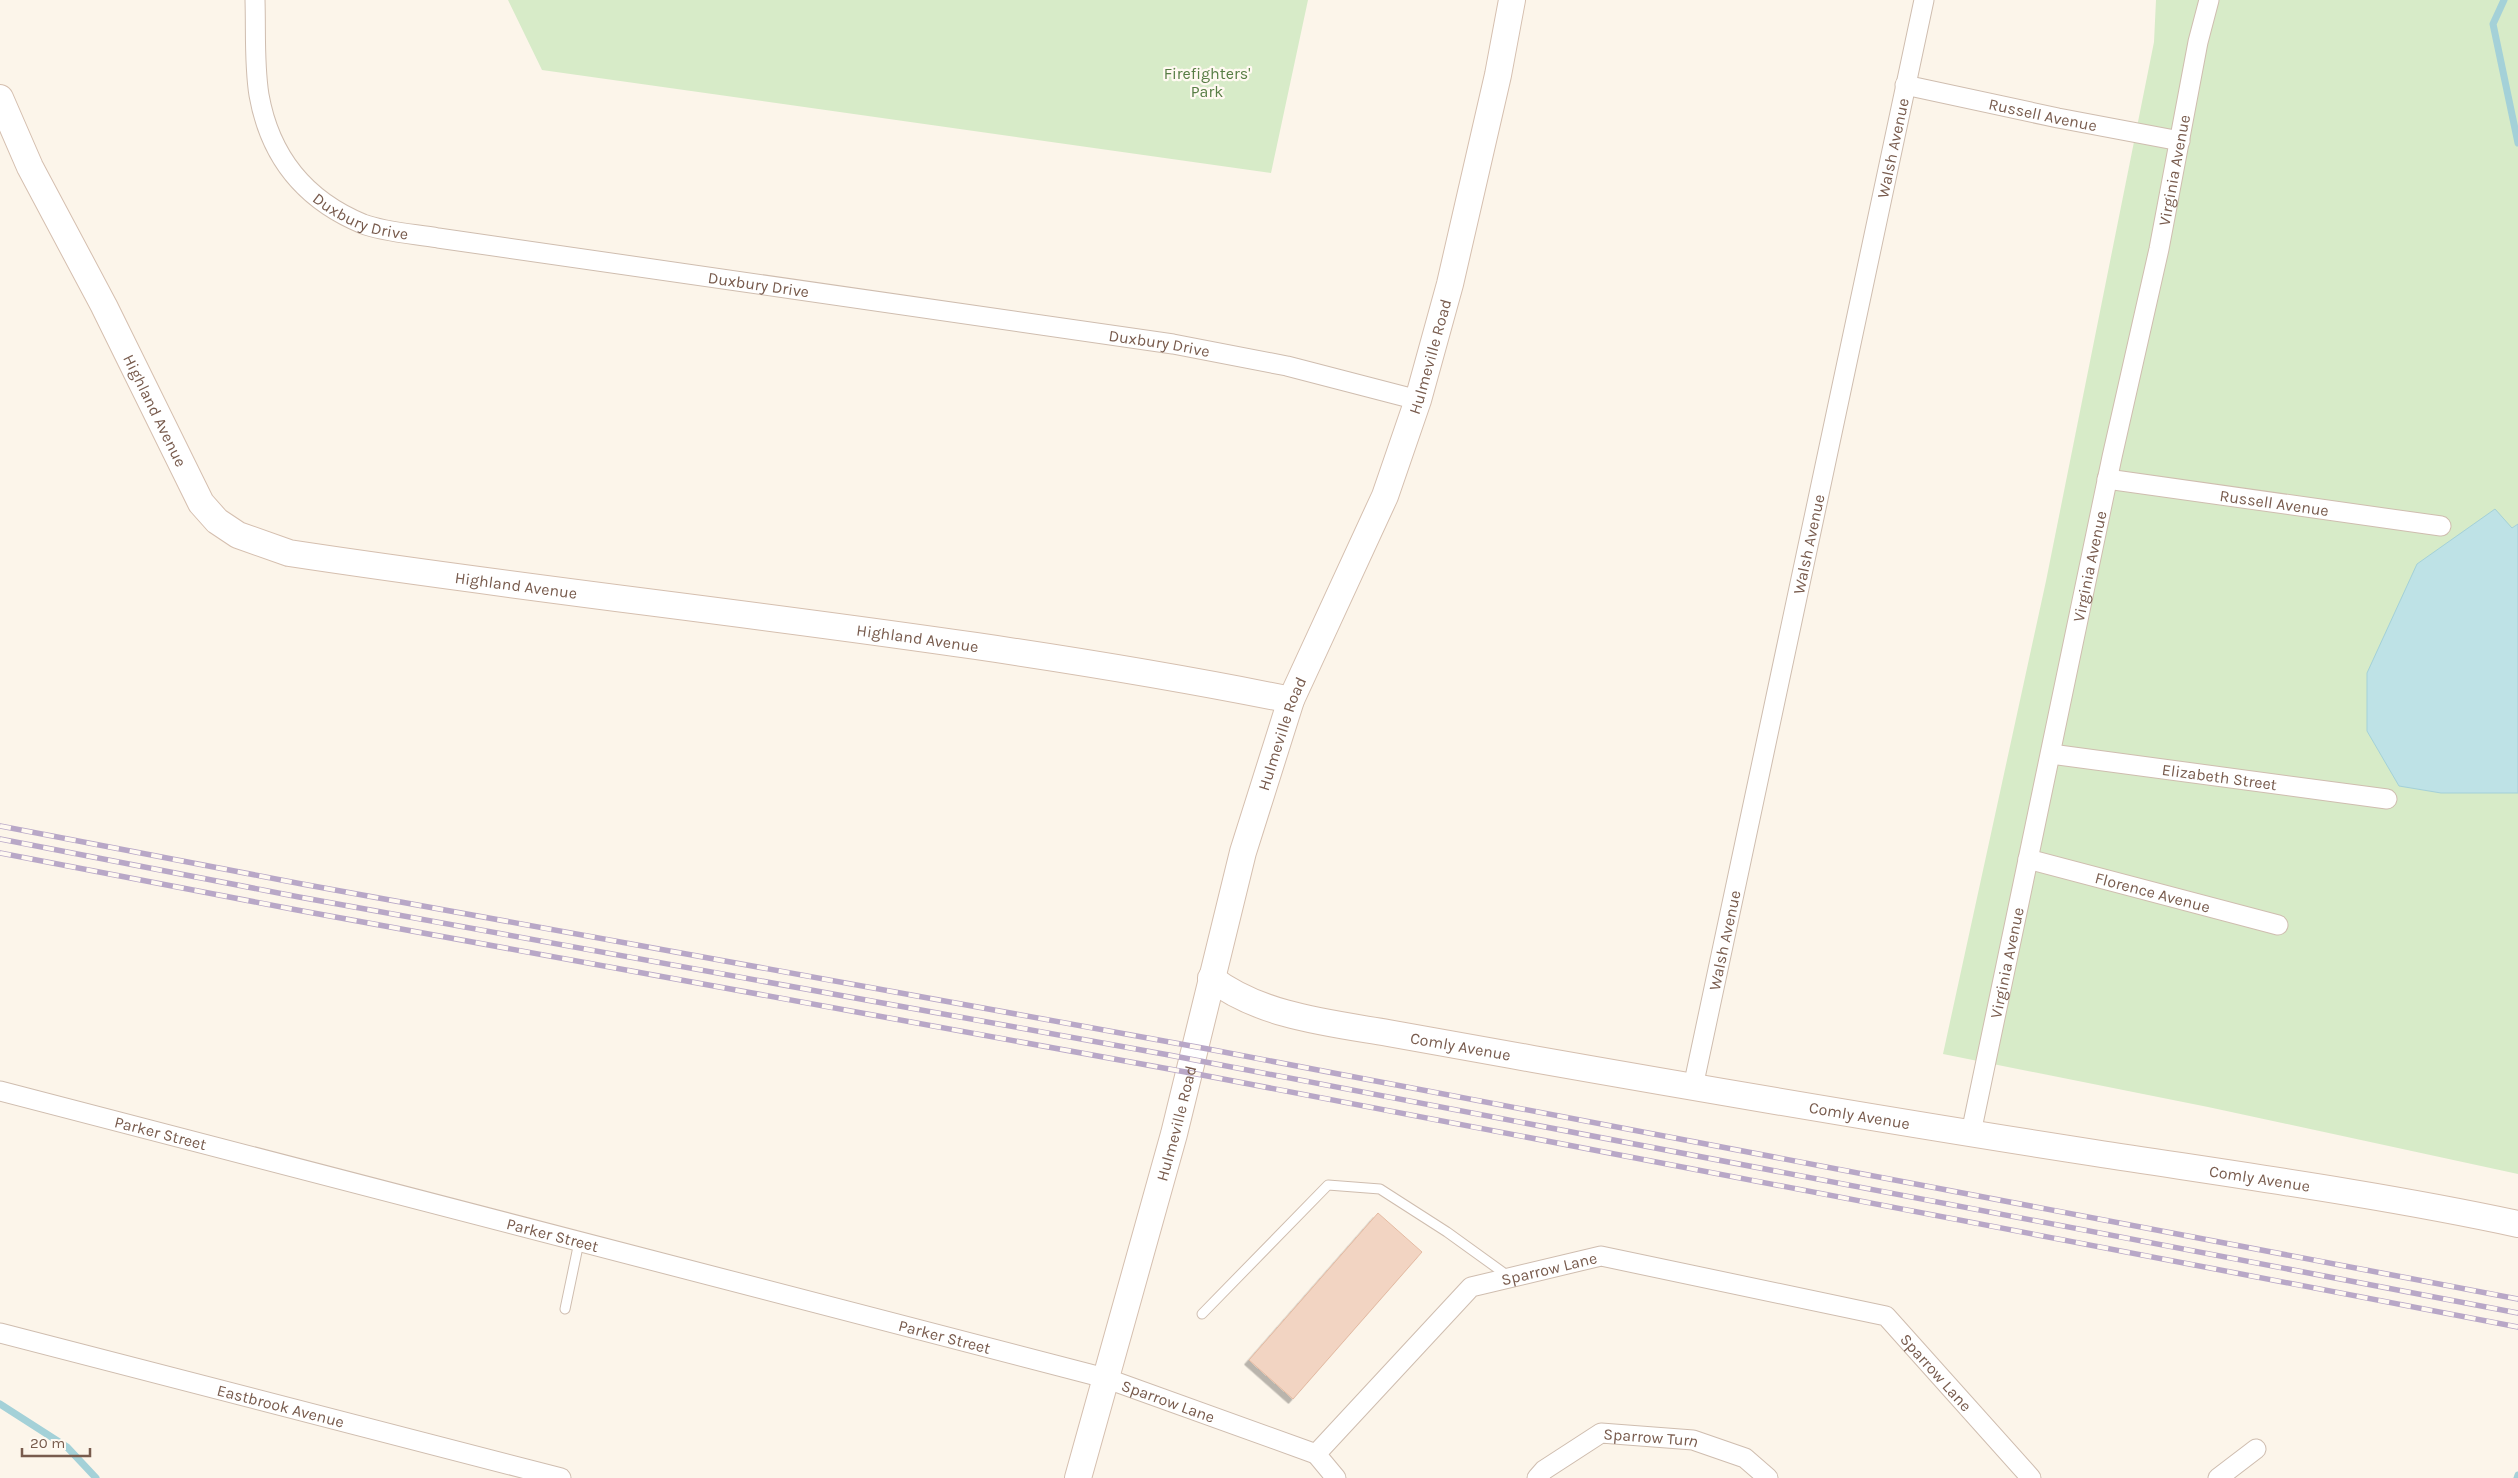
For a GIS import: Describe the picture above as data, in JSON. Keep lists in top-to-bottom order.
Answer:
{
  "streets": {
    "street": [
      "Russell Avenue",
      "Walsh Avenue",
      "Virginia Avenue",
      "Duxbury Drive",
      "Hulmeville Road",
      "Highland Avenue",
      "Elizabeth Street",
      "Florence Avenue",
      "Comly Avenue",
      "Parker Street",
      "Sparrow Lane",
      "Eastbrook Avenue",
      "Sparrow Turn"
    ]
  },
  "crossings": [
    ["Russell Avenue", "Walsh Avenue"],
    ["Russell Avenue", "Virginia Avenue"],
    ["Walsh Avenue", "Comly Avenue"],
    ["Virginia Avenue", "Elizabeth Street"],
    ["Virginia Avenue", "Florence Avenue"],
    ["Virginia Avenue", "Comly Avenue"],
    ["Duxbury Drive", "Hulmeville Road"],
    ["Hulmeville Road", "Highland Avenue"],
    ["Hulmeville Road", "Comly Avenue"],
    ["Hulmeville Road", "Parker Street"],
    ["Hulmeville Road", "Sparrow Lane"],
    ["Parker Street", "Sparrow Lane"]
  ],
  "parks": ["Firefighters' Park"],
  "scale_bar": "20 m"
}
